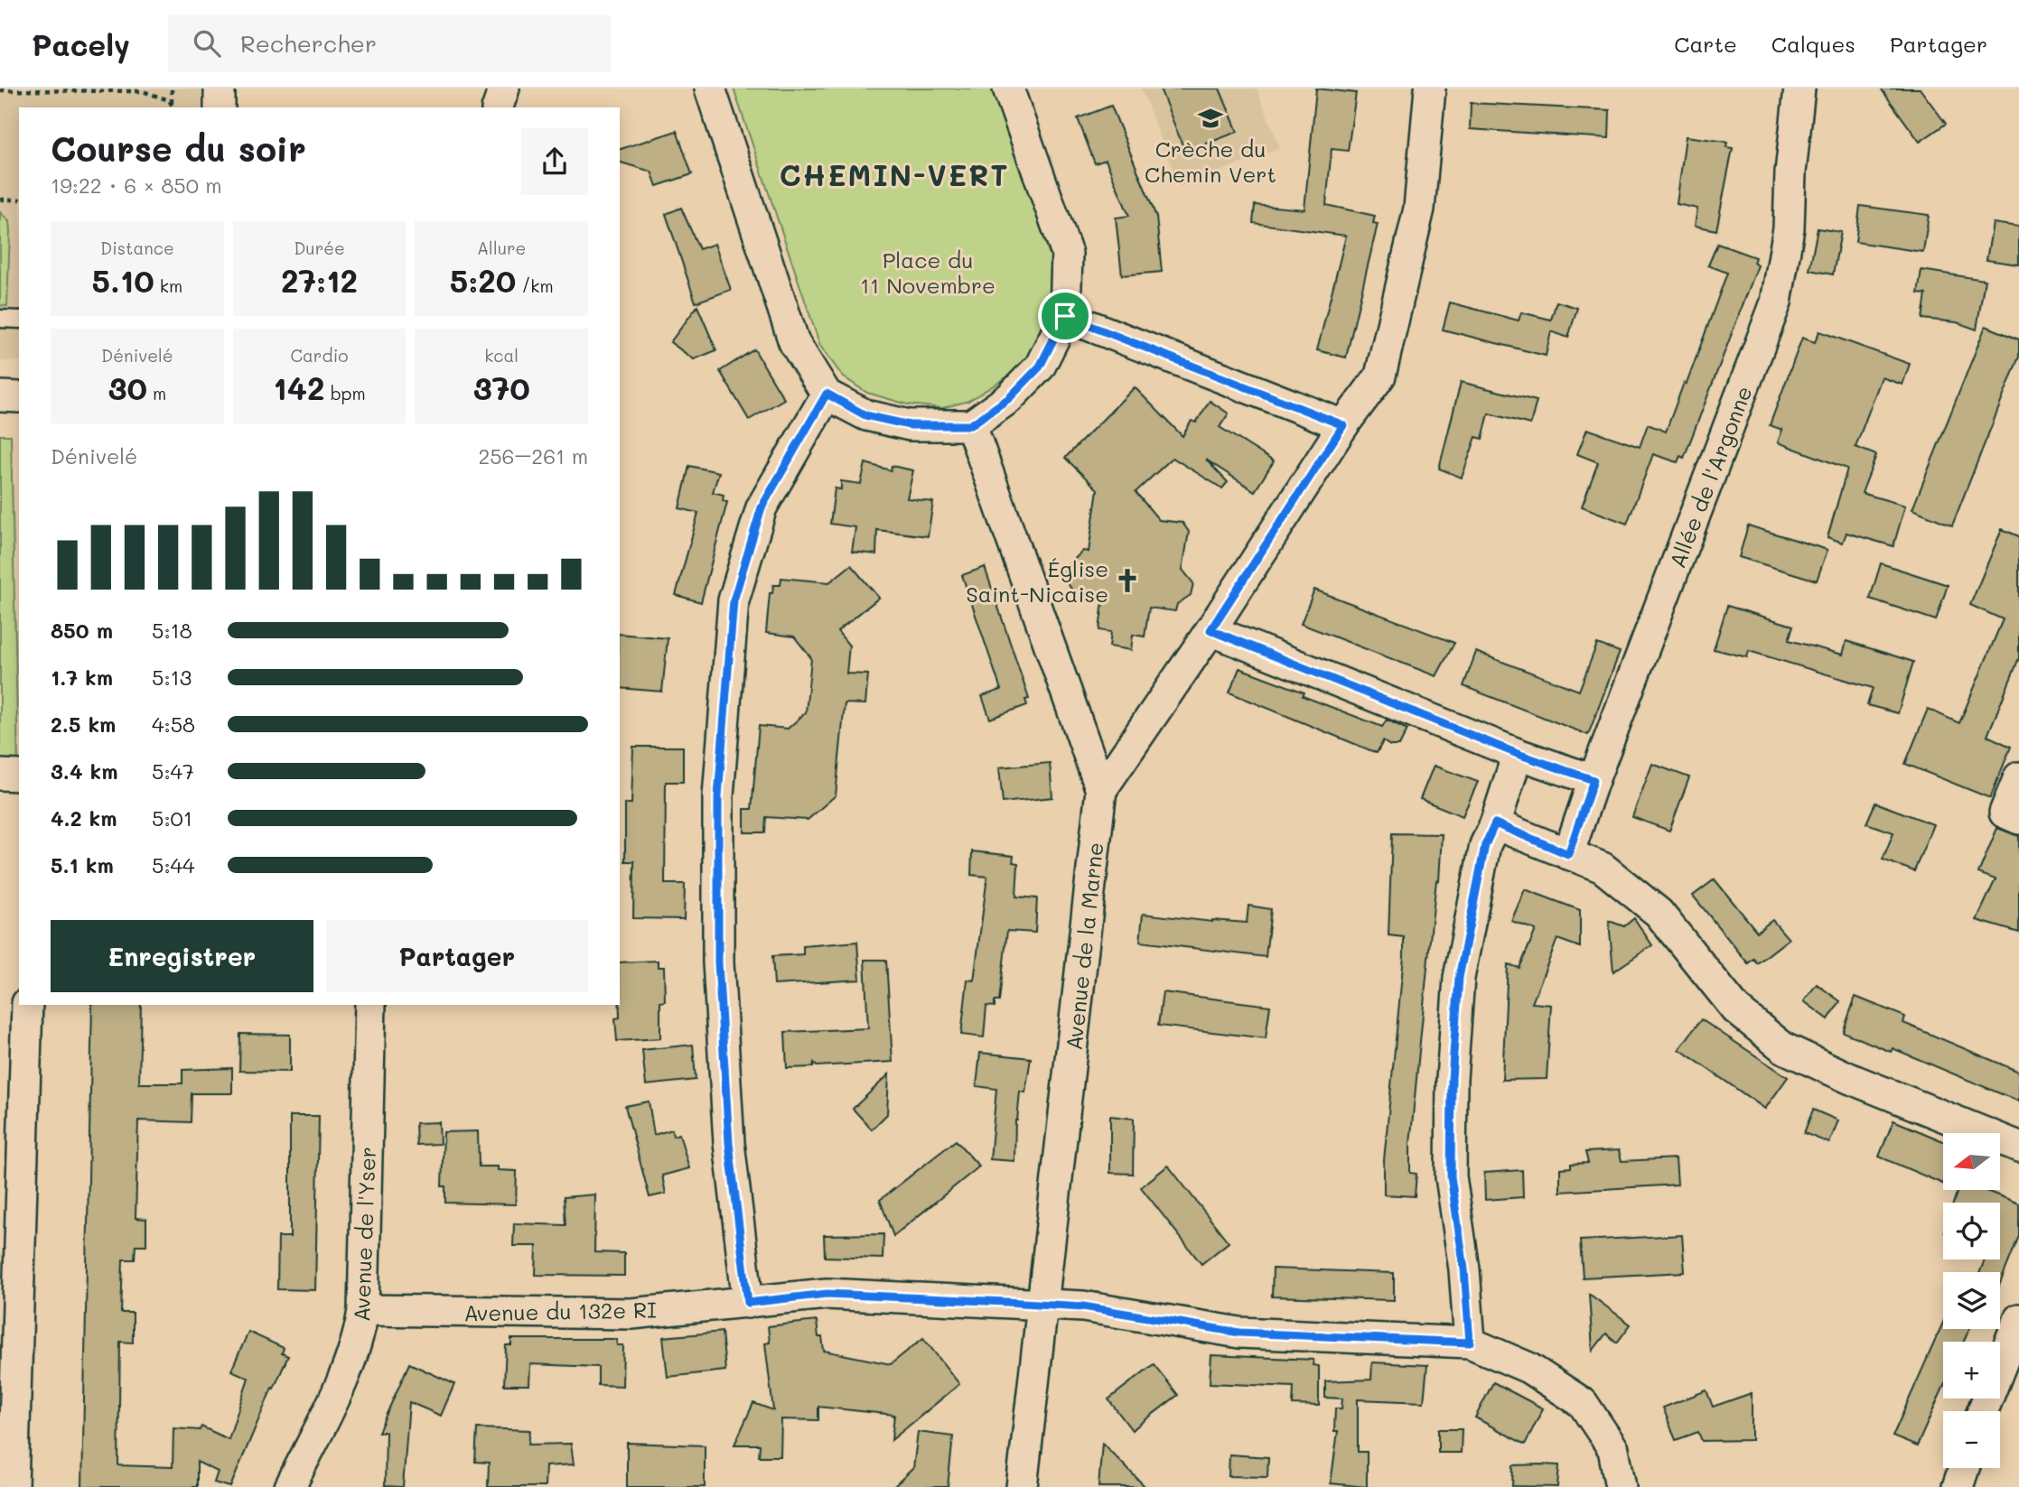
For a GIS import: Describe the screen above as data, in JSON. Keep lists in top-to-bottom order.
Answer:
{
  "streets": {
    "street": [
      "Allée de l'Argonne",
      "Avenue de la Marne",
      "Avenue de l'Yser",
      "Avenue du 132e RI"
    ]
  },
  "crossings": [
    ["Avenue de la Marne", "Avenue du 132e RI"],
    ["Avenue de l'Yser", "Avenue du 132e RI"]
  ],
  "districts": ["CHEMIN-VERT"],
  "parks": ["Place du 11 Novembre"],
  "places": {
    "school or university": ["Crèche du Chemin Vert"],
    "church": ["Église Saint-Nicaise"]
  },
  "north": "left",
  "page": {
    "header": "Pacely",
    "search": "Rechercher",
    "nav": ["Carte", "Calques", "Partager"],
    "heading": ["Course du soir", "19:22 · 6 × 850 m"],
    "stats": [
      ["Distance", "5.10 km"],
      ["Durée", "27:12"],
      ["Allure", "5:20 /km"],
      ["Dénivelé", "30 m"],
      ["Cardio", "142 bpm"],
      ["kcal", "370"]
    ],
    "chart": ["Dénivelé", "256–261 m"],
    "list": [
      {
        "name": "850 m",
        "note": "5:18"
      },
      {
        "name": "1.7 km",
        "note": "5:13"
      },
      {
        "name": "2.5 km",
        "note": "4:58"
      },
      {
        "name": "3.4 km",
        "note": "5:47"
      },
      {
        "name": "4.2 km",
        "note": "5:01"
      },
      {
        "name": "5.1 km",
        "note": "5:44"
      }
    ],
    "buttons": ["Enregistrer", "Partager"],
    "map_buttons": ["+", "−"]
  }
}
